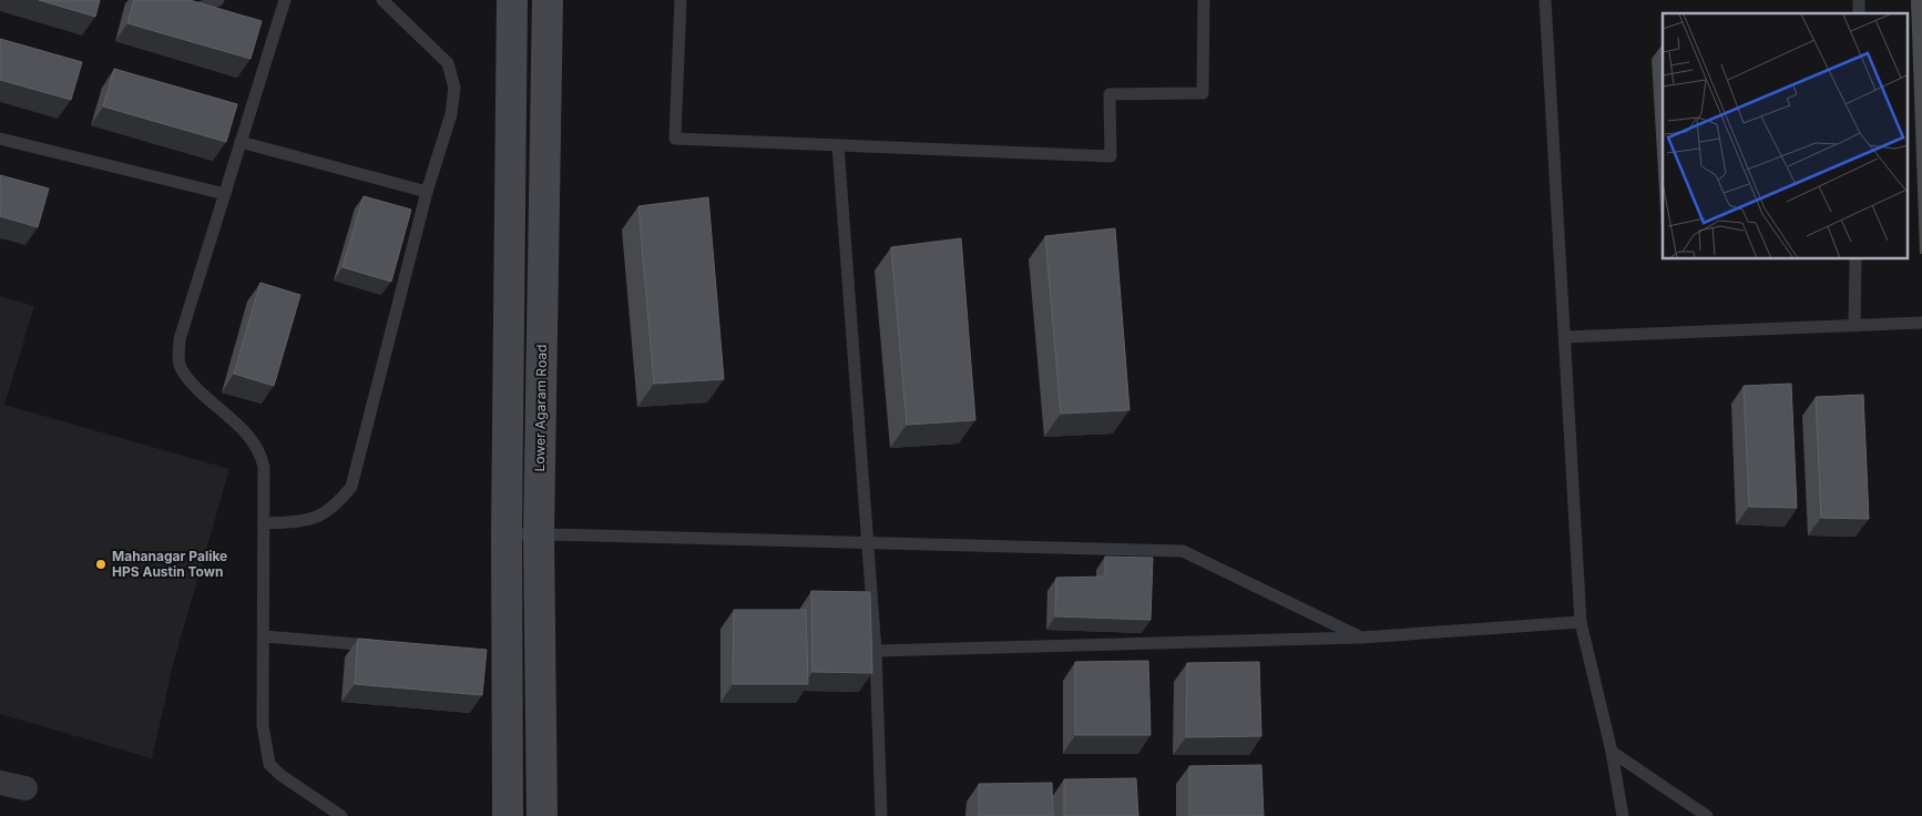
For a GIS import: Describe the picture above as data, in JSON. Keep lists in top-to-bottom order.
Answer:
{
  "streets": {
    "main road": ["Lower Agaram Road"]
  },
  "places": ["Mahanagar Palike HPS Austin Town"]
}
